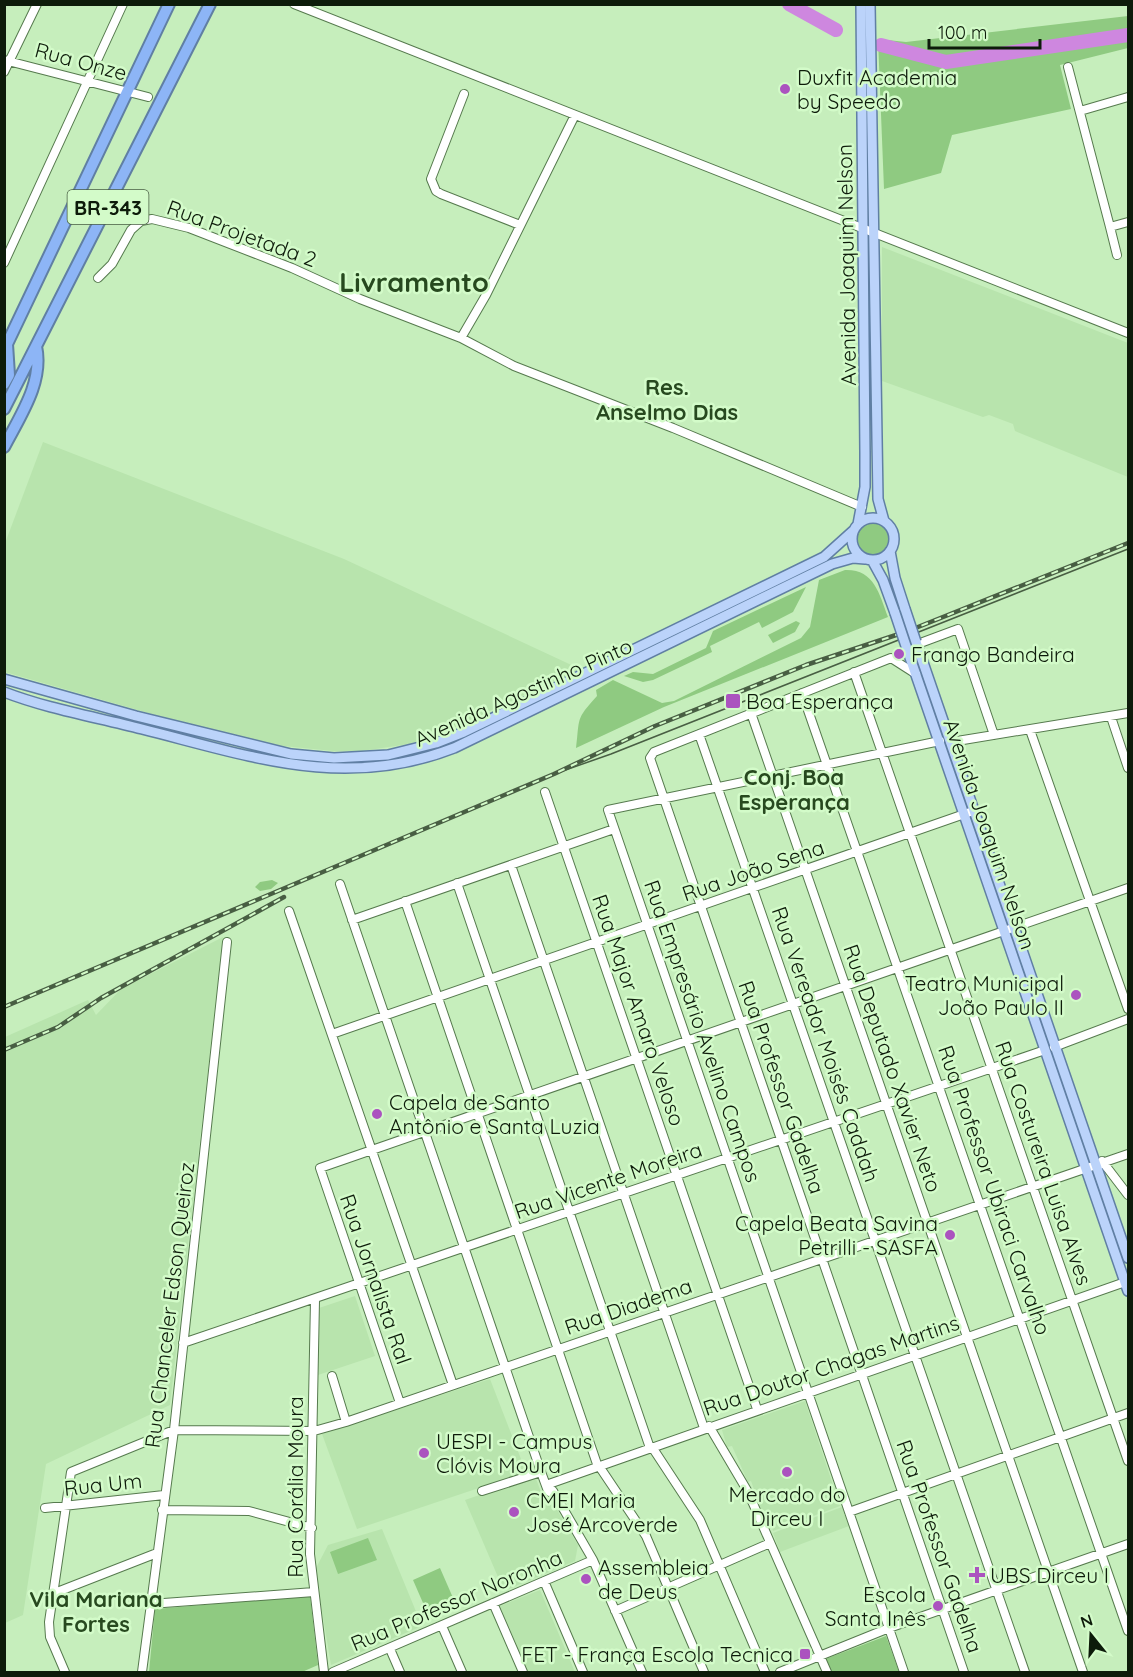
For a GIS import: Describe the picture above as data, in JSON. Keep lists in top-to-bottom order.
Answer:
{
  "streets": {
    "highway": ["BR-343"],
    "main road": ["Avenida Joaquim Nelson", "Avenida Agostinho Pinto"],
    "street": [
      "Rua Onze",
      "Rua Projetada 2",
      "Rua João Sena",
      "Rua Major Amaro Veloso",
      "Rua Empresário Avelino Campos",
      "Rua Vereador Moisés Caddah",
      "Rua Deputado Xavier Neto",
      "Rua Professor Gadelha",
      "Rua Costureira Luisa Alves",
      "Rua Vicente Moreira",
      "Rua Professor Ubiraci Carvalho",
      "Rua Jornalista Ral",
      "Rua Chanceler Edson Queiroz",
      "Rua Diadema",
      "Rua Doutor Chagas Martins",
      "Rua Um",
      "Rua Corália Moura",
      "Rua Professor Noronha"
    ]
  },
  "crossings": [
    ["Rua Onze", "BR-343"],
    ["Rua Projetada 2", "Avenida Joaquim Nelson"],
    ["Avenida Joaquim Nelson", "Avenida Agostinho Pinto"],
    ["Avenida Joaquim Nelson", "Rua João Sena"],
    ["Avenida Joaquim Nelson", "Rua Vicente Moreira"],
    ["Avenida Joaquim Nelson", "Rua Diadema"],
    ["Avenida Joaquim Nelson", "Rua Doutor Chagas Martins"],
    ["Rua João Sena", "Rua Major Amaro Veloso"],
    ["Rua João Sena", "Rua Empresário Avelino Campos"],
    ["Rua João Sena", "Rua Vereador Moisés Caddah"],
    ["Rua João Sena", "Rua Deputado Xavier Neto"],
    ["Rua João Sena", "Rua Professor Gadelha"],
    ["Rua João Sena", "Rua Costureira Luisa Alves"],
    ["Rua João Sena", "Rua Professor Ubiraci Carvalho"],
    ["Rua Major Amaro Veloso", "Rua Vicente Moreira"],
    ["Rua Major Amaro Veloso", "Rua Diadema"],
    ["Rua Major Amaro Veloso", "Rua Doutor Chagas Martins"],
    ["Rua Empresário Avelino Campos", "Rua Professor Gadelha"],
    ["Rua Empresário Avelino Campos", "Rua Vicente Moreira"],
    ["Rua Empresário Avelino Campos", "Rua Diadema"],
    ["Rua Empresário Avelino Campos", "Rua Doutor Chagas Martins"],
    ["Rua Vereador Moisés Caddah", "Rua Professor Gadelha"],
    ["Rua Vereador Moisés Caddah", "Rua Vicente Moreira"],
    ["Rua Vereador Moisés Caddah", "Rua Diadema"],
    ["Rua Vereador Moisés Caddah", "Rua Doutor Chagas Martins"],
    ["Rua Deputado Xavier Neto", "Rua Vicente Moreira"],
    ["Rua Deputado Xavier Neto", "Rua Diadema"],
    ["Rua Deputado Xavier Neto", "Rua Doutor Chagas Martins"],
    ["Rua Professor Gadelha", "Rua Vicente Moreira"],
    ["Rua Professor Gadelha", "Rua Diadema"],
    ["Rua Professor Gadelha", "Rua Doutor Chagas Martins"],
    ["Rua Costureira Luisa Alves", "Rua Vicente Moreira"],
    ["Rua Costureira Luisa Alves", "Rua Diadema"],
    ["Rua Costureira Luisa Alves", "Rua Doutor Chagas Martins"],
    ["Rua Vicente Moreira", "Rua Professor Ubiraci Carvalho"],
    ["Rua Vicente Moreira", "Rua Jornalista Ral"],
    ["Rua Vicente Moreira", "Rua Chanceler Edson Queiroz"],
    ["Rua Vicente Moreira", "Rua Corália Moura"],
    ["Rua Professor Ubiraci Carvalho", "Rua Diadema"],
    ["Rua Professor Ubiraci Carvalho", "Rua Doutor Chagas Martins"],
    ["Rua Jornalista Ral", "Rua Diadema"],
    ["Rua Chanceler Edson Queiroz", "Rua Diadema"],
    ["Rua Chanceler Edson Queiroz", "Rua Um"],
    ["Rua Diadema", "Rua Corália Moura"]
  ],
  "districts": [
    "Livramento",
    "Res. Anselmo Dias",
    "Conj. Boa Esperança",
    "Vila Mariana Fortes"
  ],
  "places": {
    "other": [
      "Duxfit Academia by Speedo",
      "Frango Bandeira",
      "Teatro Municipal João Paulo II",
      "Capela de Santo Antônio e Santa Luzia",
      "Capela Beata Savina Petrilli - SASFA",
      "UESPI - Campus Clóvis Moura",
      "Mercado do Dirceu I",
      "CMEI Maria José Arcoverde",
      "Assembleia de Deus",
      "Escola Santa Inês"
    ],
    "transit": ["Boa Esperança", "FET - França Escola Tecnica"],
    "health": ["UBS Dirceu I"]
  },
  "scale_bar": "100 m",
  "north": "top"
}
